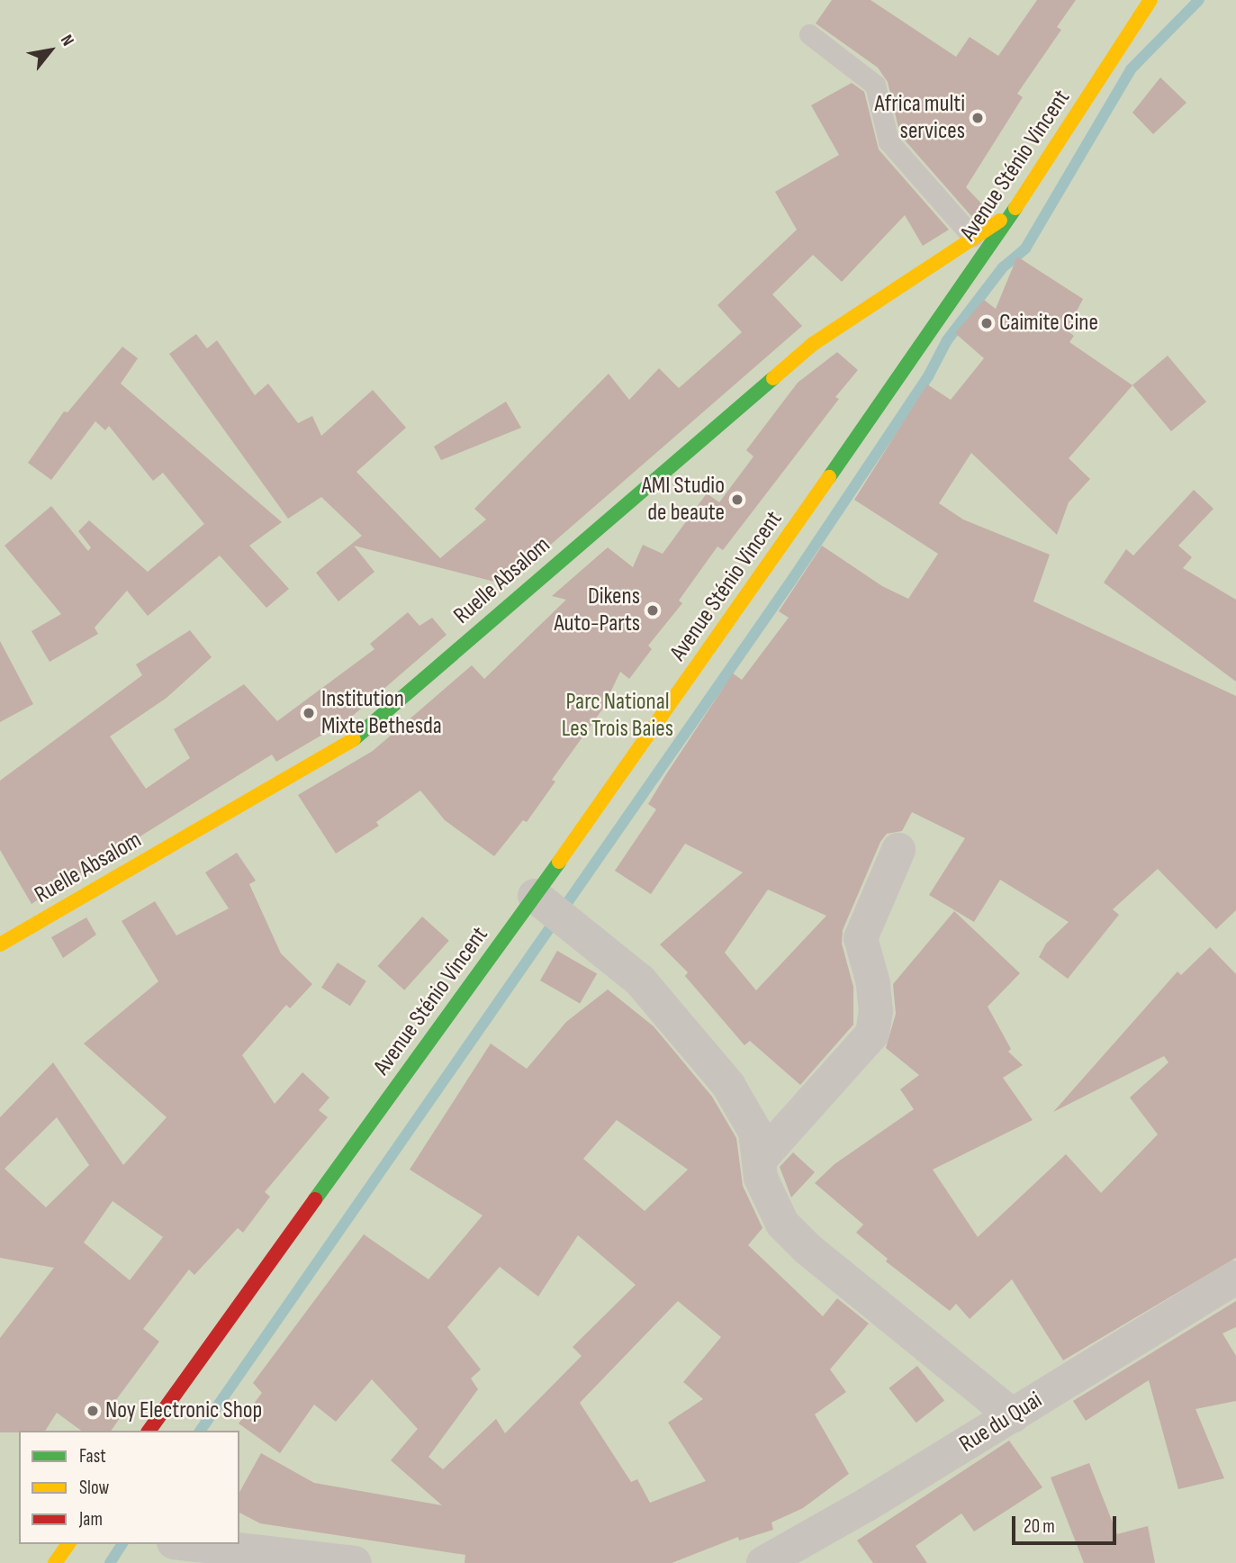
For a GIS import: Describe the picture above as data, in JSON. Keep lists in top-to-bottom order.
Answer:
{
  "streets": {
    "main road": ["Avenue Sténio Vincent", "Ruelle Absalom"],
    "street": ["Rue du Quai"]
  },
  "crossings": [
    ["Avenue Sténio Vincent", "Ruelle Absalom"]
  ],
  "parks": ["Parc National Les Trois Baies"],
  "places": [
    "Africa multi services",
    "Caimite Cine",
    "AMI Studio de beaute",
    "Dikens Auto-Parts",
    "Institution Mixte Bethesda",
    "Noy Electronic Shop"
  ],
  "legend": ["Fast", "Slow", "Jam"],
  "scale_bar": "20 m",
  "north": "top right"
}
